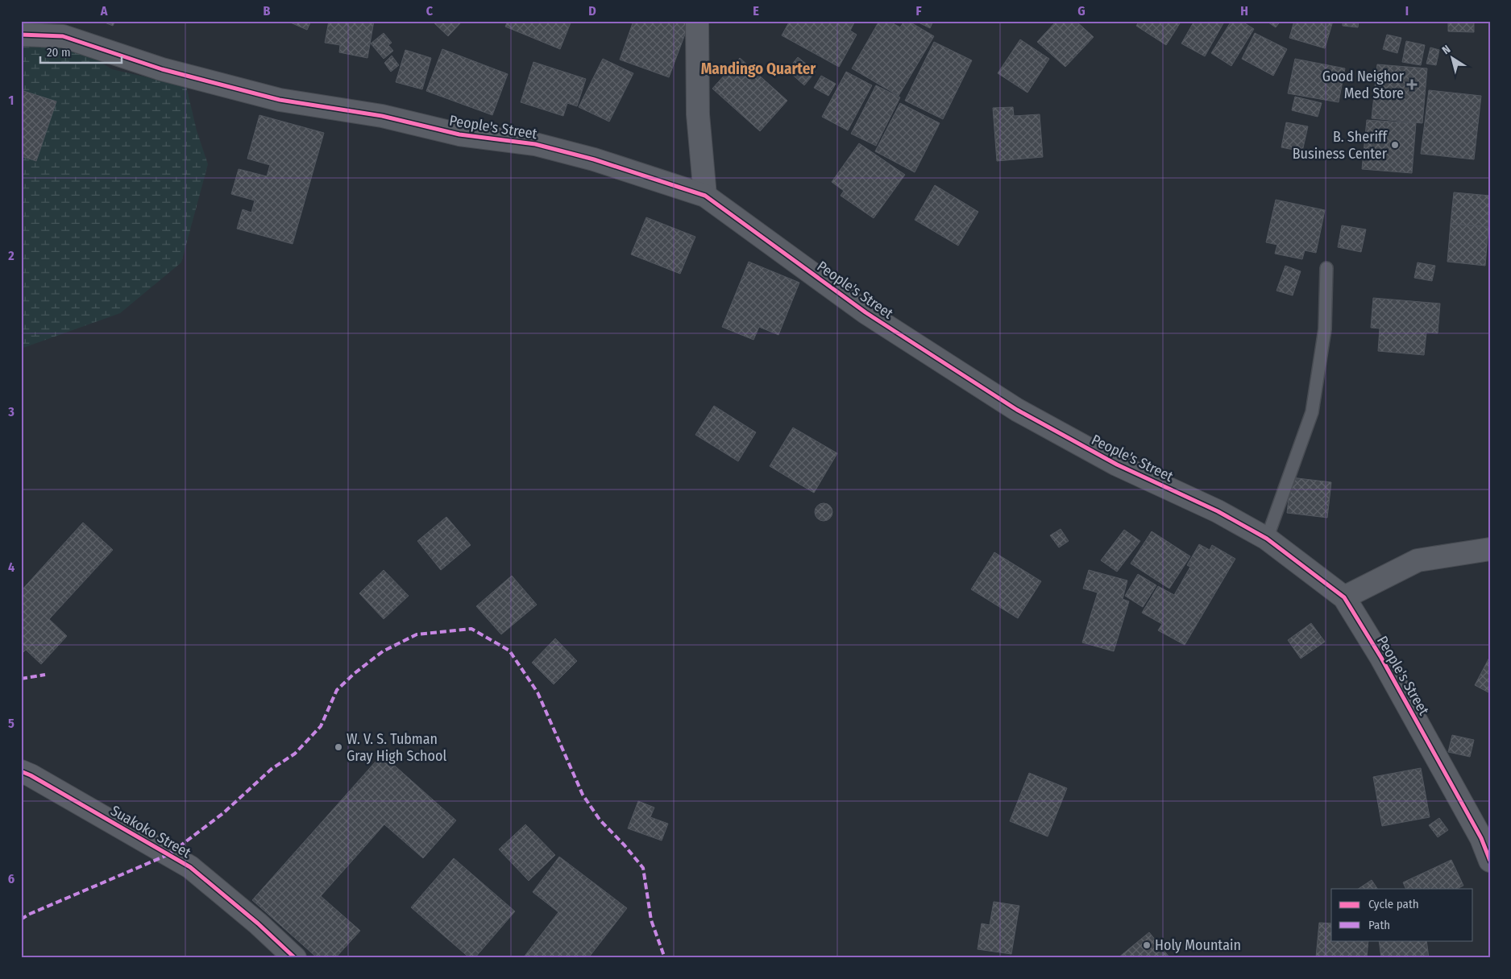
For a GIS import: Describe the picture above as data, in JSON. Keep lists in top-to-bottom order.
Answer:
{
  "streets": {
    "street": ["People's Street", "Suakoko Street"]
  },
  "districts": ["Mandingo Quarter"],
  "places": {
    "health": ["Good Neighor Med Store"],
    "other": ["B. Sheriff Business Center", "W. V. S. Tubman Gray High School", "Holy Mountain"]
  },
  "legend": ["Cycle path", "Path"],
  "scale_bar": "20 m",
  "north": "top left",
  "grid": {
    "columns": [
      "A",
      "B",
      "C",
      "D",
      "E",
      "F",
      "G",
      "H",
      "I"
    ],
    "rows": [
      "1",
      "2",
      "3",
      "4",
      "5",
      "6"
    ]
  }
}
